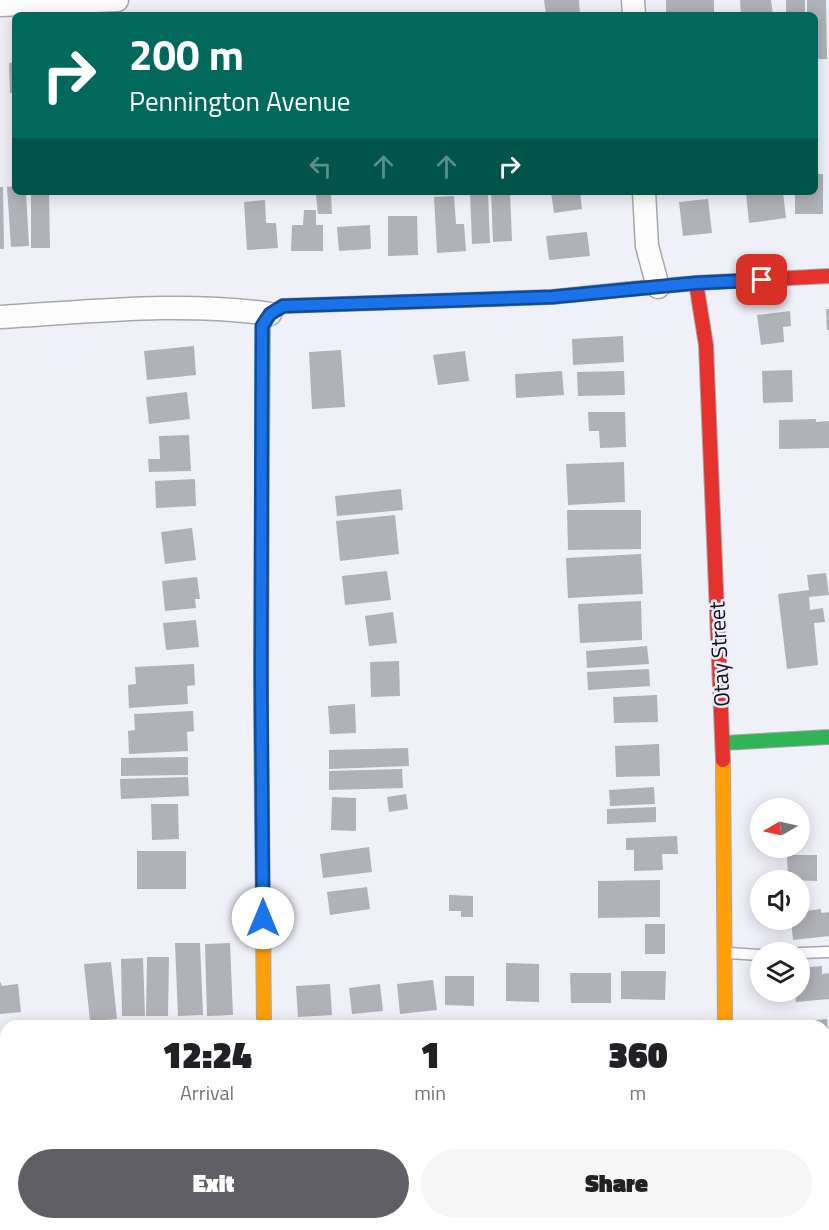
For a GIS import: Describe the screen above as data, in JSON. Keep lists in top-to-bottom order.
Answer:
{
  "streets": {
    "street": ["Otay Street"]
  },
  "north": "left",
  "page": {
    "turn": ["200 m", "Pennington Avenue"],
    "eta": [
      "12:24",
      "Arrival",
      "1",
      "min",
      "360",
      "m"
    ],
    "buttons": ["Exit", "Share"]
  }
}
